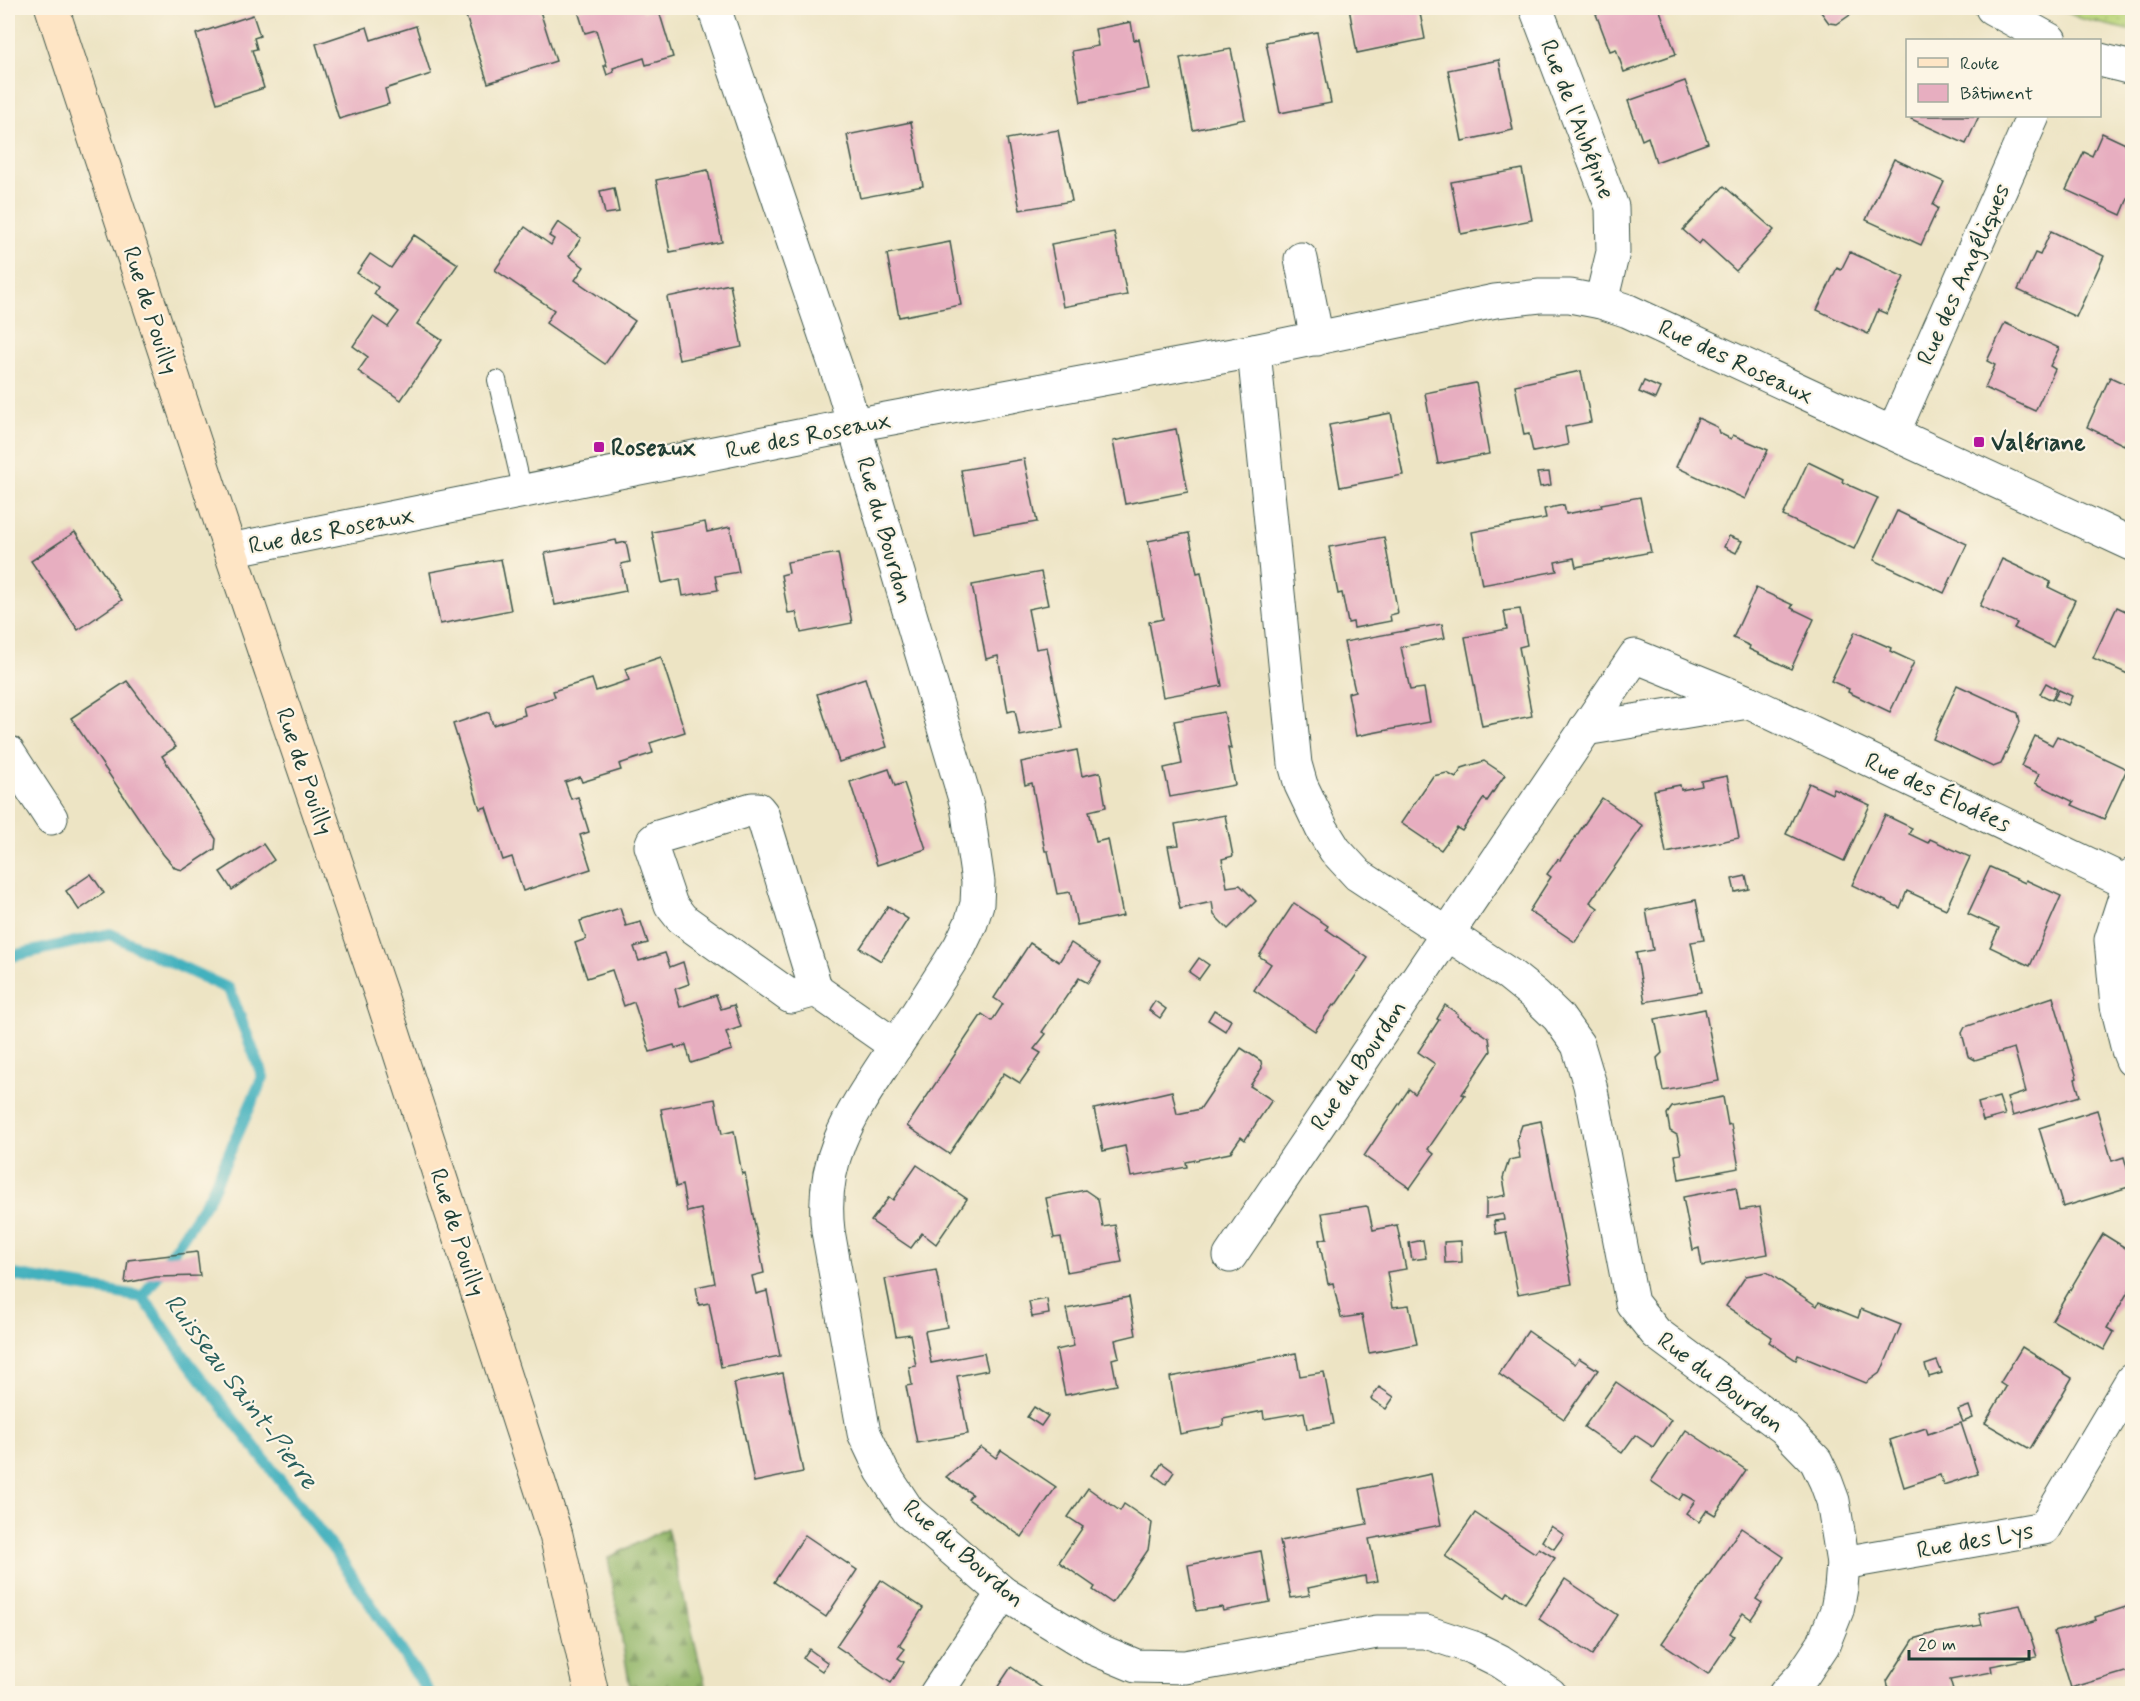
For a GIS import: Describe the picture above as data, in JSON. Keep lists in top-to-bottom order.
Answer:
{
  "streets": {
    "main road": ["Rue de Pouilly"],
    "street": [
      "Rue de l'Aubépine",
      "Rue des Angéliques",
      "Rue des Roseaux",
      "Rue du Bourdon",
      "Rue des Élodées",
      "Rue des Lys"
    ]
  },
  "crossings": [
    ["Rue de l'Aubépine", "Rue des Roseaux"],
    ["Rue des Angéliques", "Rue des Roseaux"],
    ["Rue de Pouilly", "Rue des Roseaux"],
    ["Rue des Roseaux", "Rue du Bourdon"],
    ["Rue du Bourdon", "Rue des Élodées"],
    ["Rue du Bourdon", "Rue des Lys"]
  ],
  "water": ["Ruisseau Saint-Pierre"],
  "places": {
    "transit": ["Valériane", "Roseaux"]
  },
  "legend": ["Route", "Bâtiment"],
  "scale_bar": "20 m"
}
